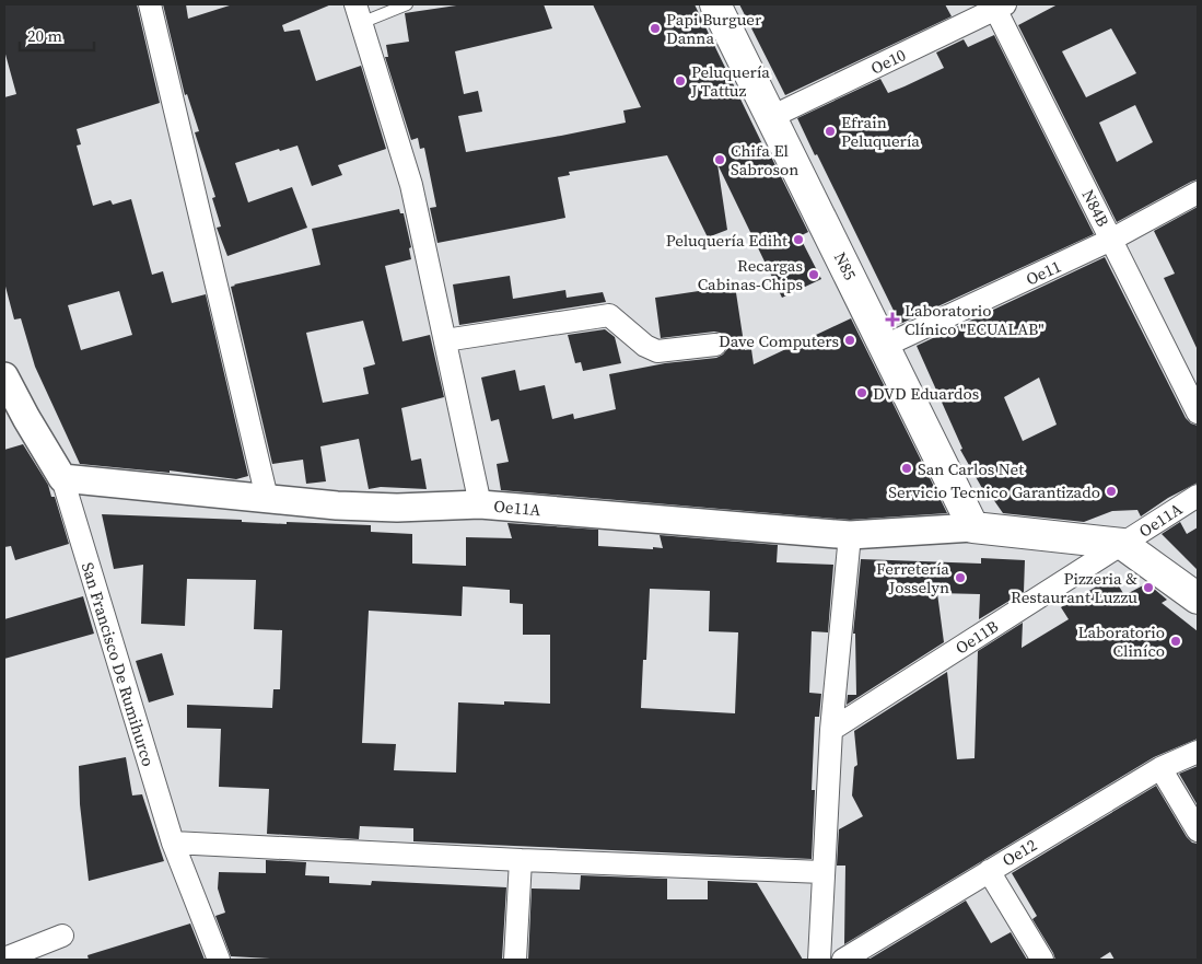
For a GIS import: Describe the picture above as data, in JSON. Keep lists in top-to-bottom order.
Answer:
{
  "streets": {
    "main road": ["N85"],
    "street": [
      "Oe10",
      "N84B",
      "Oe11",
      "Oe11A",
      "Oe11B",
      "San Francisco De Rumihurco",
      "Oe12"
    ]
  },
  "crossings": [
    ["Oe10", "N84B"],
    ["Oe10", "N85"],
    ["N84B", "Oe11"],
    ["N85", "Oe11"],
    ["N85", "Oe11A"],
    ["Oe11A", "Oe11B"],
    ["Oe11A", "San Francisco De Rumihurco"]
  ],
  "places": {
    "other": [
      "Papi Burguer Danna",
      "Peluquería J Tattuz",
      "Efrain Peluquería",
      "Chifa El Sabroson",
      "Peluquería Ediht",
      "Recargas Cabinas-Chips",
      "Dave Computers",
      "DVD Eduardos",
      "San Carlos Net",
      "Servicio Tecnico Garantizado",
      "Ferretería Josselyn",
      "Pizzeria & Restaurant Luzzu",
      "Laboratorio Cliníco"
    ],
    "health": ["Laboratorio Clínico \"ECUALAB\""]
  },
  "scale_bar": "20 m"
}
